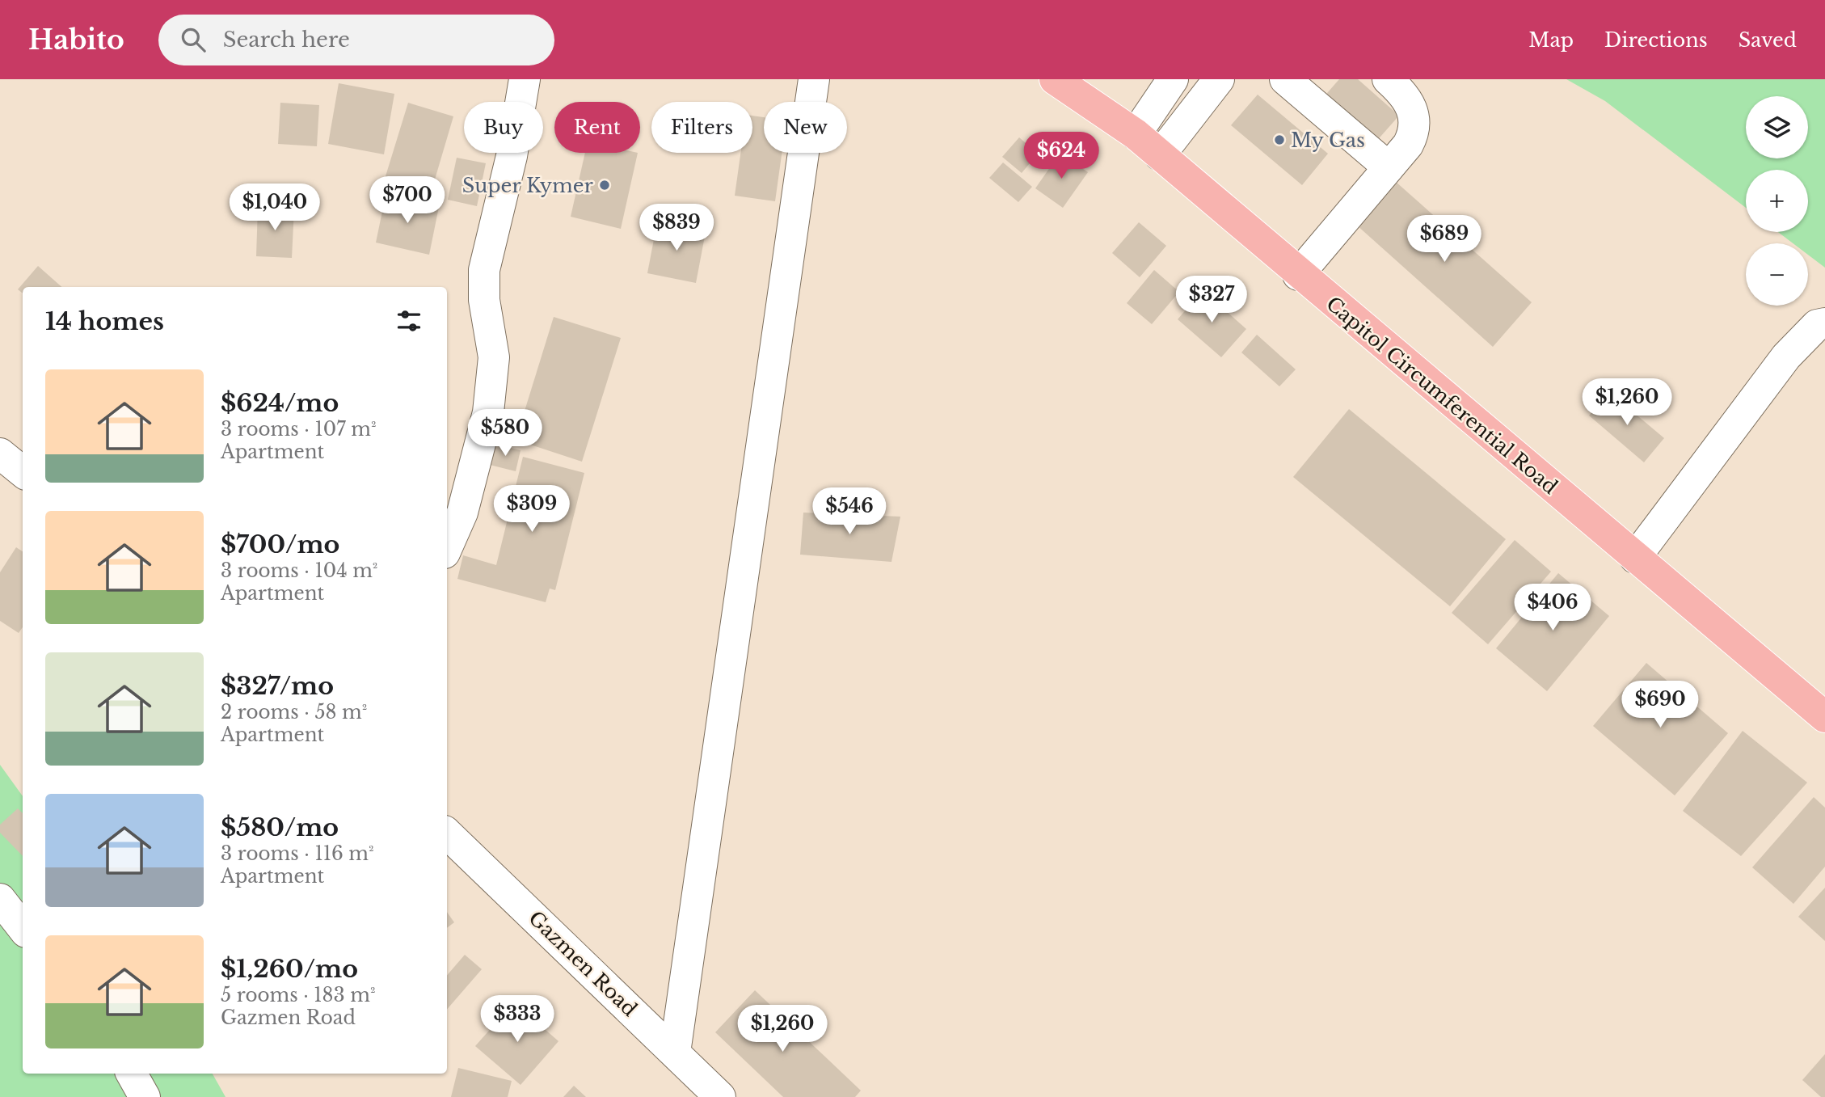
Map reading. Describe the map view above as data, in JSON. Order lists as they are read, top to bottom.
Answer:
{
  "streets": {
    "main road": ["Capitol Circumferential Road"],
    "street": ["Gazmen Road"]
  },
  "places": ["My Gas", "Super Kymer"],
  "page": {
    "header": "Habito",
    "search": "Search here",
    "nav": ["Map", "Directions", "Saved"],
    "map_buttons": ["+", "−"],
    "chip": [
      "Buy",
      "Rent",
      "Filters",
      "New"
    ],
    "price": [
      "$624",
      "$700",
      "$1,040",
      "$839",
      "$689",
      "$327",
      "$1,260",
      "$580",
      "$309",
      "$546",
      "$406",
      "$690",
      "$333",
      "$1,260"
    ],
    "heading": "14 homes",
    "list": [
      {
        "name": "$624/mo",
        "note": "3 rooms · 107 m² · Apartment"
      },
      {
        "name": "$700/mo",
        "note": "3 rooms · 104 m² · Apartment"
      },
      {
        "name": "$327/mo",
        "note": "2 rooms · 58 m² · Apartment"
      },
      {
        "name": "$580/mo",
        "note": "3 rooms · 116 m² · Apartment"
      },
      {
        "name": "$1,260/mo",
        "note": "5 rooms · 183 m² · Gazmen Road"
      }
    ]
  }
}
